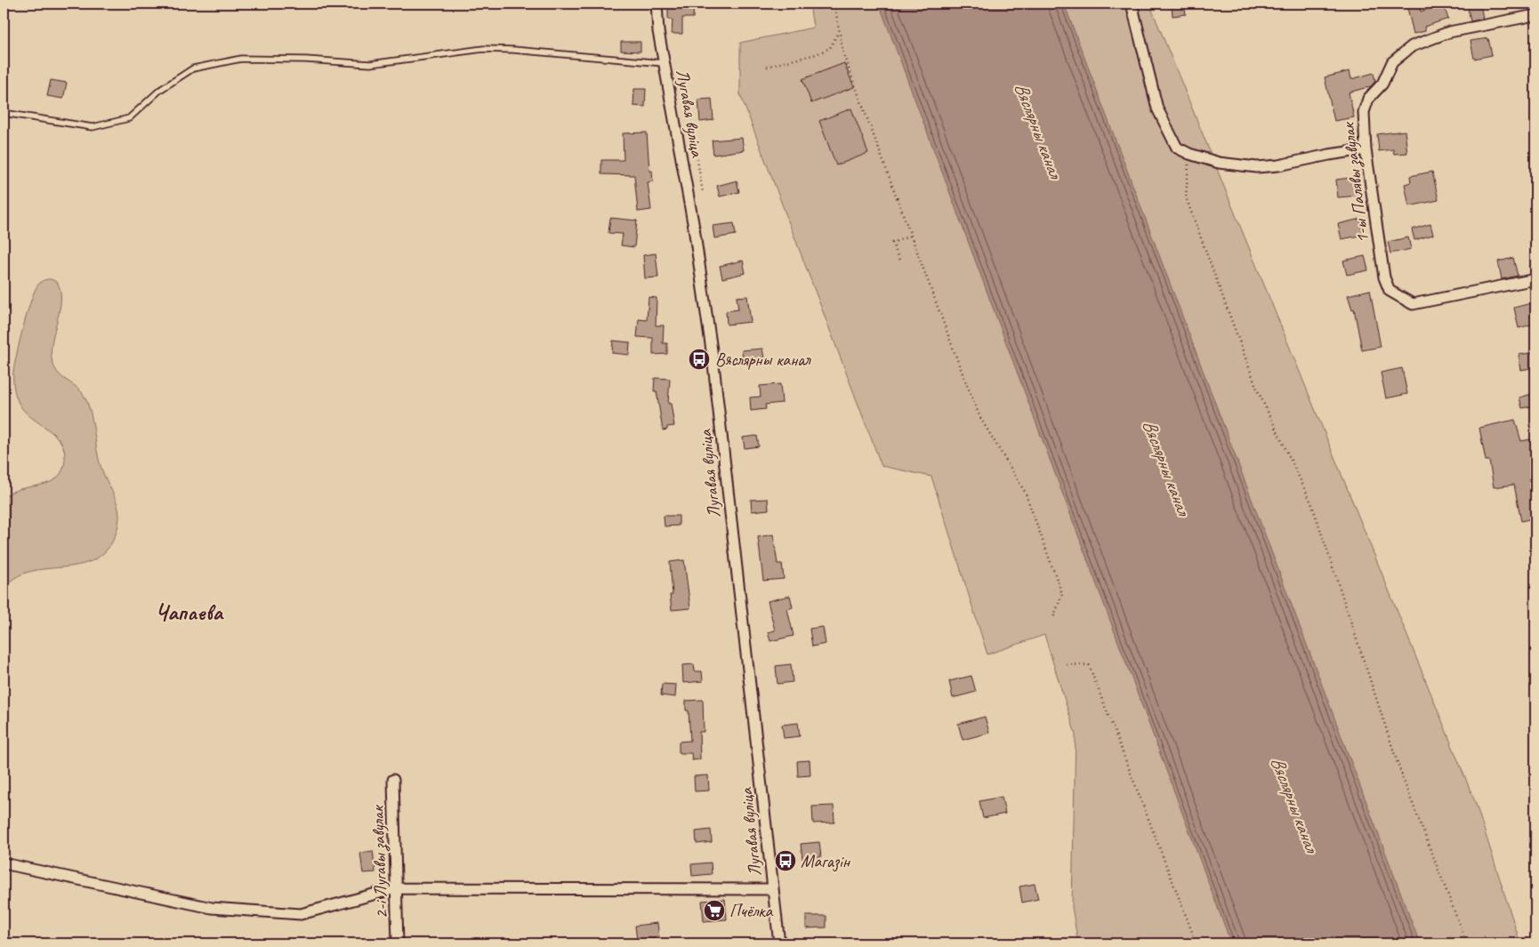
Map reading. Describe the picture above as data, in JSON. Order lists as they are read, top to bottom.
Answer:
{
  "streets": {
    "street": ["Лугавая вуліца", "1-ы Палявы завулак", "2-і Лугавы завулак"]
  },
  "districts": ["Чапаева"],
  "water": ["Вяслярны канал"],
  "places": {
    "bus stop": ["Вяслярны канал", "Магазін"],
    "supermarket": ["Пчёлка"]
  }
}
